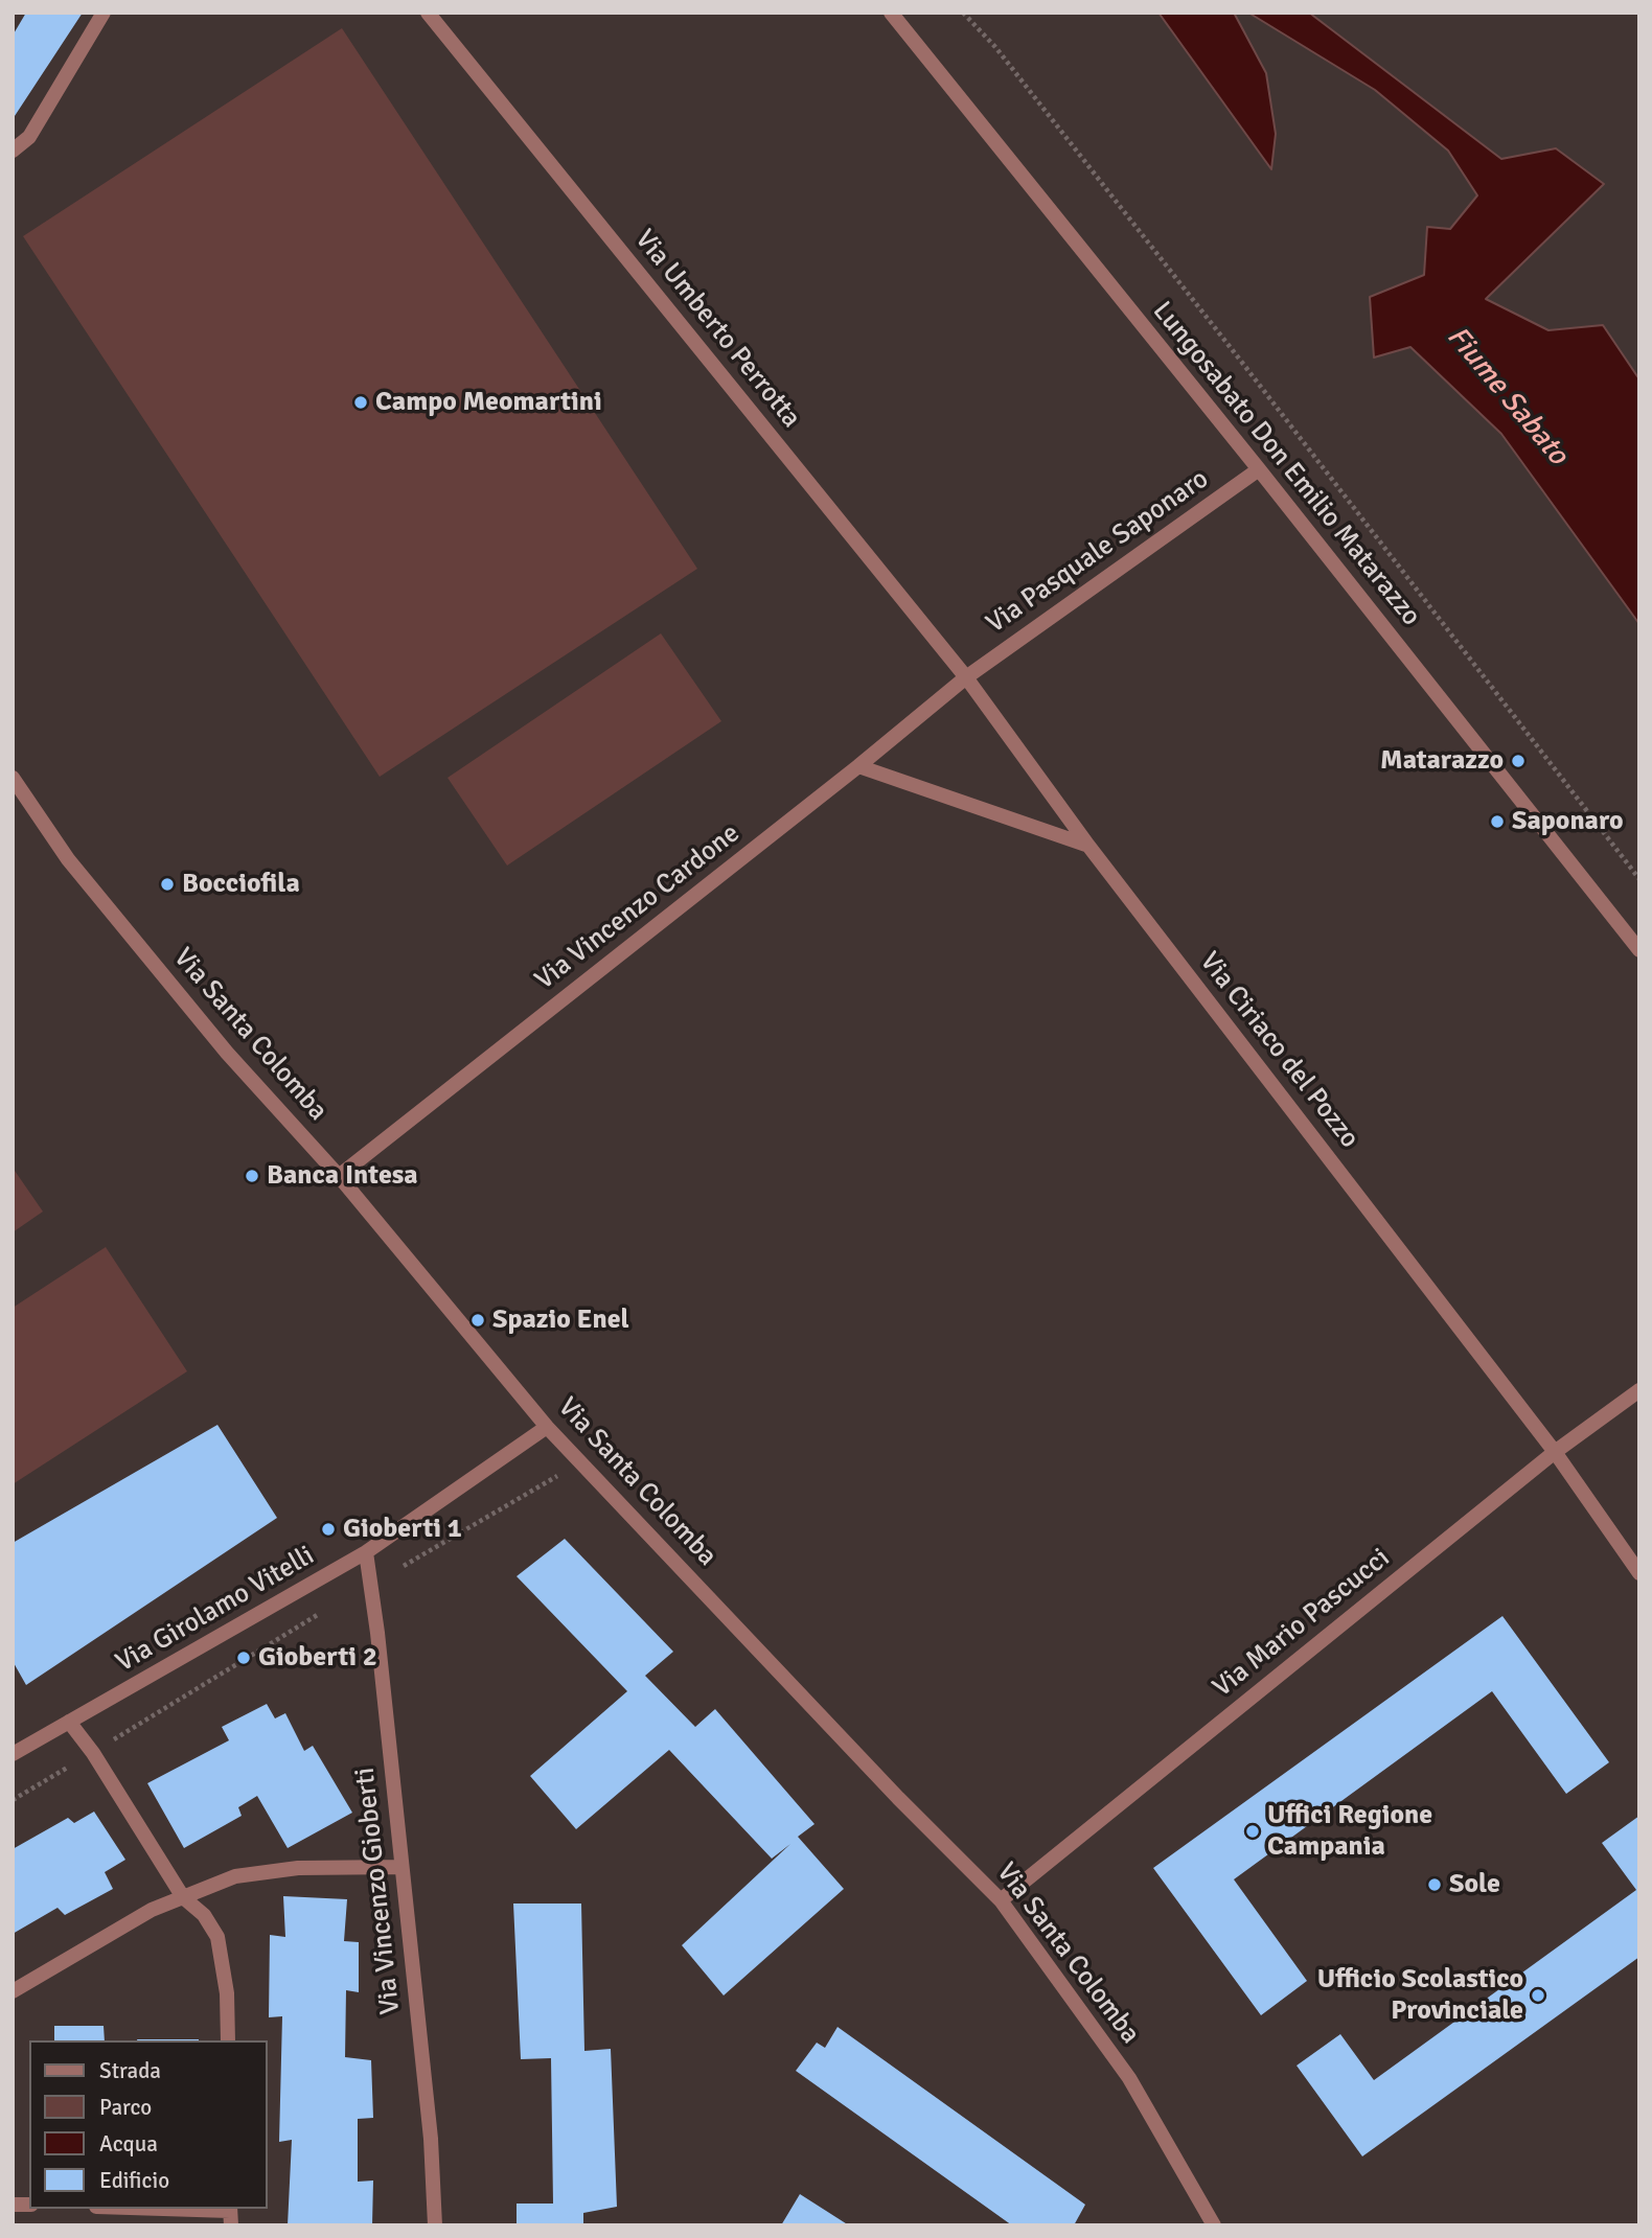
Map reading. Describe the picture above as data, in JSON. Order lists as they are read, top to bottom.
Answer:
{
  "streets": {
    "street": [
      "Via Umberto Perrotta",
      "Lungosabato Don Emilio Matarazzo",
      "Via Pasquale Saponaro",
      "Via Vincenzo Cardone",
      "Via Santa Colomba",
      "Via Ciriaco del Pozzo",
      "Via Girolamo Vitelli",
      "Via Mario Pascucci",
      "Via Vincenzo Gioberti"
    ]
  },
  "crossings": [
    ["Via Umberto Perrotta", "Via Pasquale Saponaro"],
    ["Via Umberto Perrotta", "Via Vincenzo Cardone"],
    ["Via Umberto Perrotta", "Via Ciriaco del Pozzo"],
    ["Lungosabato Don Emilio Matarazzo", "Via Pasquale Saponaro"],
    ["Via Pasquale Saponaro", "Via Vincenzo Cardone"],
    ["Via Pasquale Saponaro", "Via Ciriaco del Pozzo"],
    ["Via Vincenzo Cardone", "Via Santa Colomba"],
    ["Via Vincenzo Cardone", "Via Ciriaco del Pozzo"],
    ["Via Santa Colomba", "Via Girolamo Vitelli"],
    ["Via Santa Colomba", "Via Mario Pascucci"],
    ["Via Ciriaco del Pozzo", "Via Mario Pascucci"],
    ["Via Girolamo Vitelli", "Via Vincenzo Gioberti"]
  ],
  "water": ["Fiume Sabato"],
  "places": [
    "Campo Meomartini",
    "Matarazzo",
    "Saponaro",
    "Bocciofila",
    "Banca Intesa",
    "Spazio Enel",
    "Gioberti 1",
    "Gioberti 2",
    "Uffici Regione Campania",
    "Sole",
    "Ufficio Scolastico Provinciale"
  ],
  "legend": [
    "Strada",
    "Parco",
    "Acqua",
    "Edificio"
  ]
}
